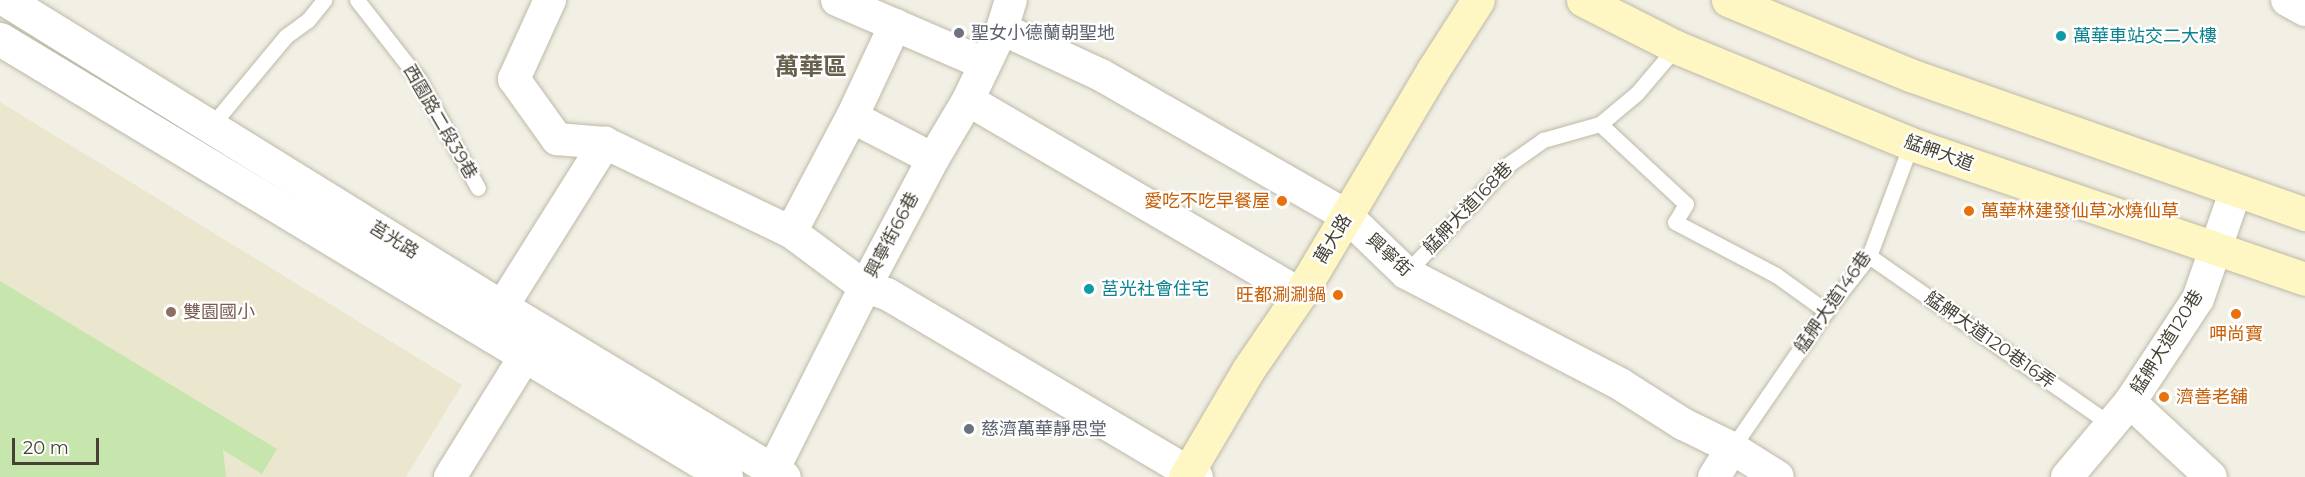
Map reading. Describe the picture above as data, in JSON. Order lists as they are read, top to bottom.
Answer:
{
  "streets": {
    "main road": ["艋舺大道", "萬大路"],
    "street": [
      "興寧街66巷",
      "莒光路",
      "興寧街",
      "艋舺大道120巷"
    ],
    "lane": [
      "西園路二段39巷",
      "艋舺大道168巷",
      "艋舺大道146巷",
      "艋舺大道120巷16弄"
    ]
  },
  "crossings": [
    ["艋舺大道", "艋舺大道168巷"],
    ["艋舺大道", "艋舺大道146巷"],
    ["艋舺大道", "艋舺大道120巷"],
    ["艋舺大道168巷", "興寧街"],
    ["興寧街66巷", "莒光路"],
    ["興寧街66巷", "興寧街"],
    ["萬大路", "興寧街"],
    ["興寧街", "艋舺大道146巷"],
    ["艋舺大道146巷", "艋舺大道120巷16弄"],
    ["艋舺大道120巷16弄", "艋舺大道120巷"]
  ],
  "districts": ["萬華區"],
  "places": [
    "聖女小德蘭朝聖地",
    "萬華車站交二大樓",
    "愛吃不吃早餐屋",
    "萬華林建發仙草冰燒仙草",
    "莒光社會住宅",
    "旺都涮涮鍋",
    "雙園國小",
    "呷尚寶",
    "濟善老舖",
    "慈濟萬華靜思堂"
  ],
  "scale_bar": "20 m"
}
